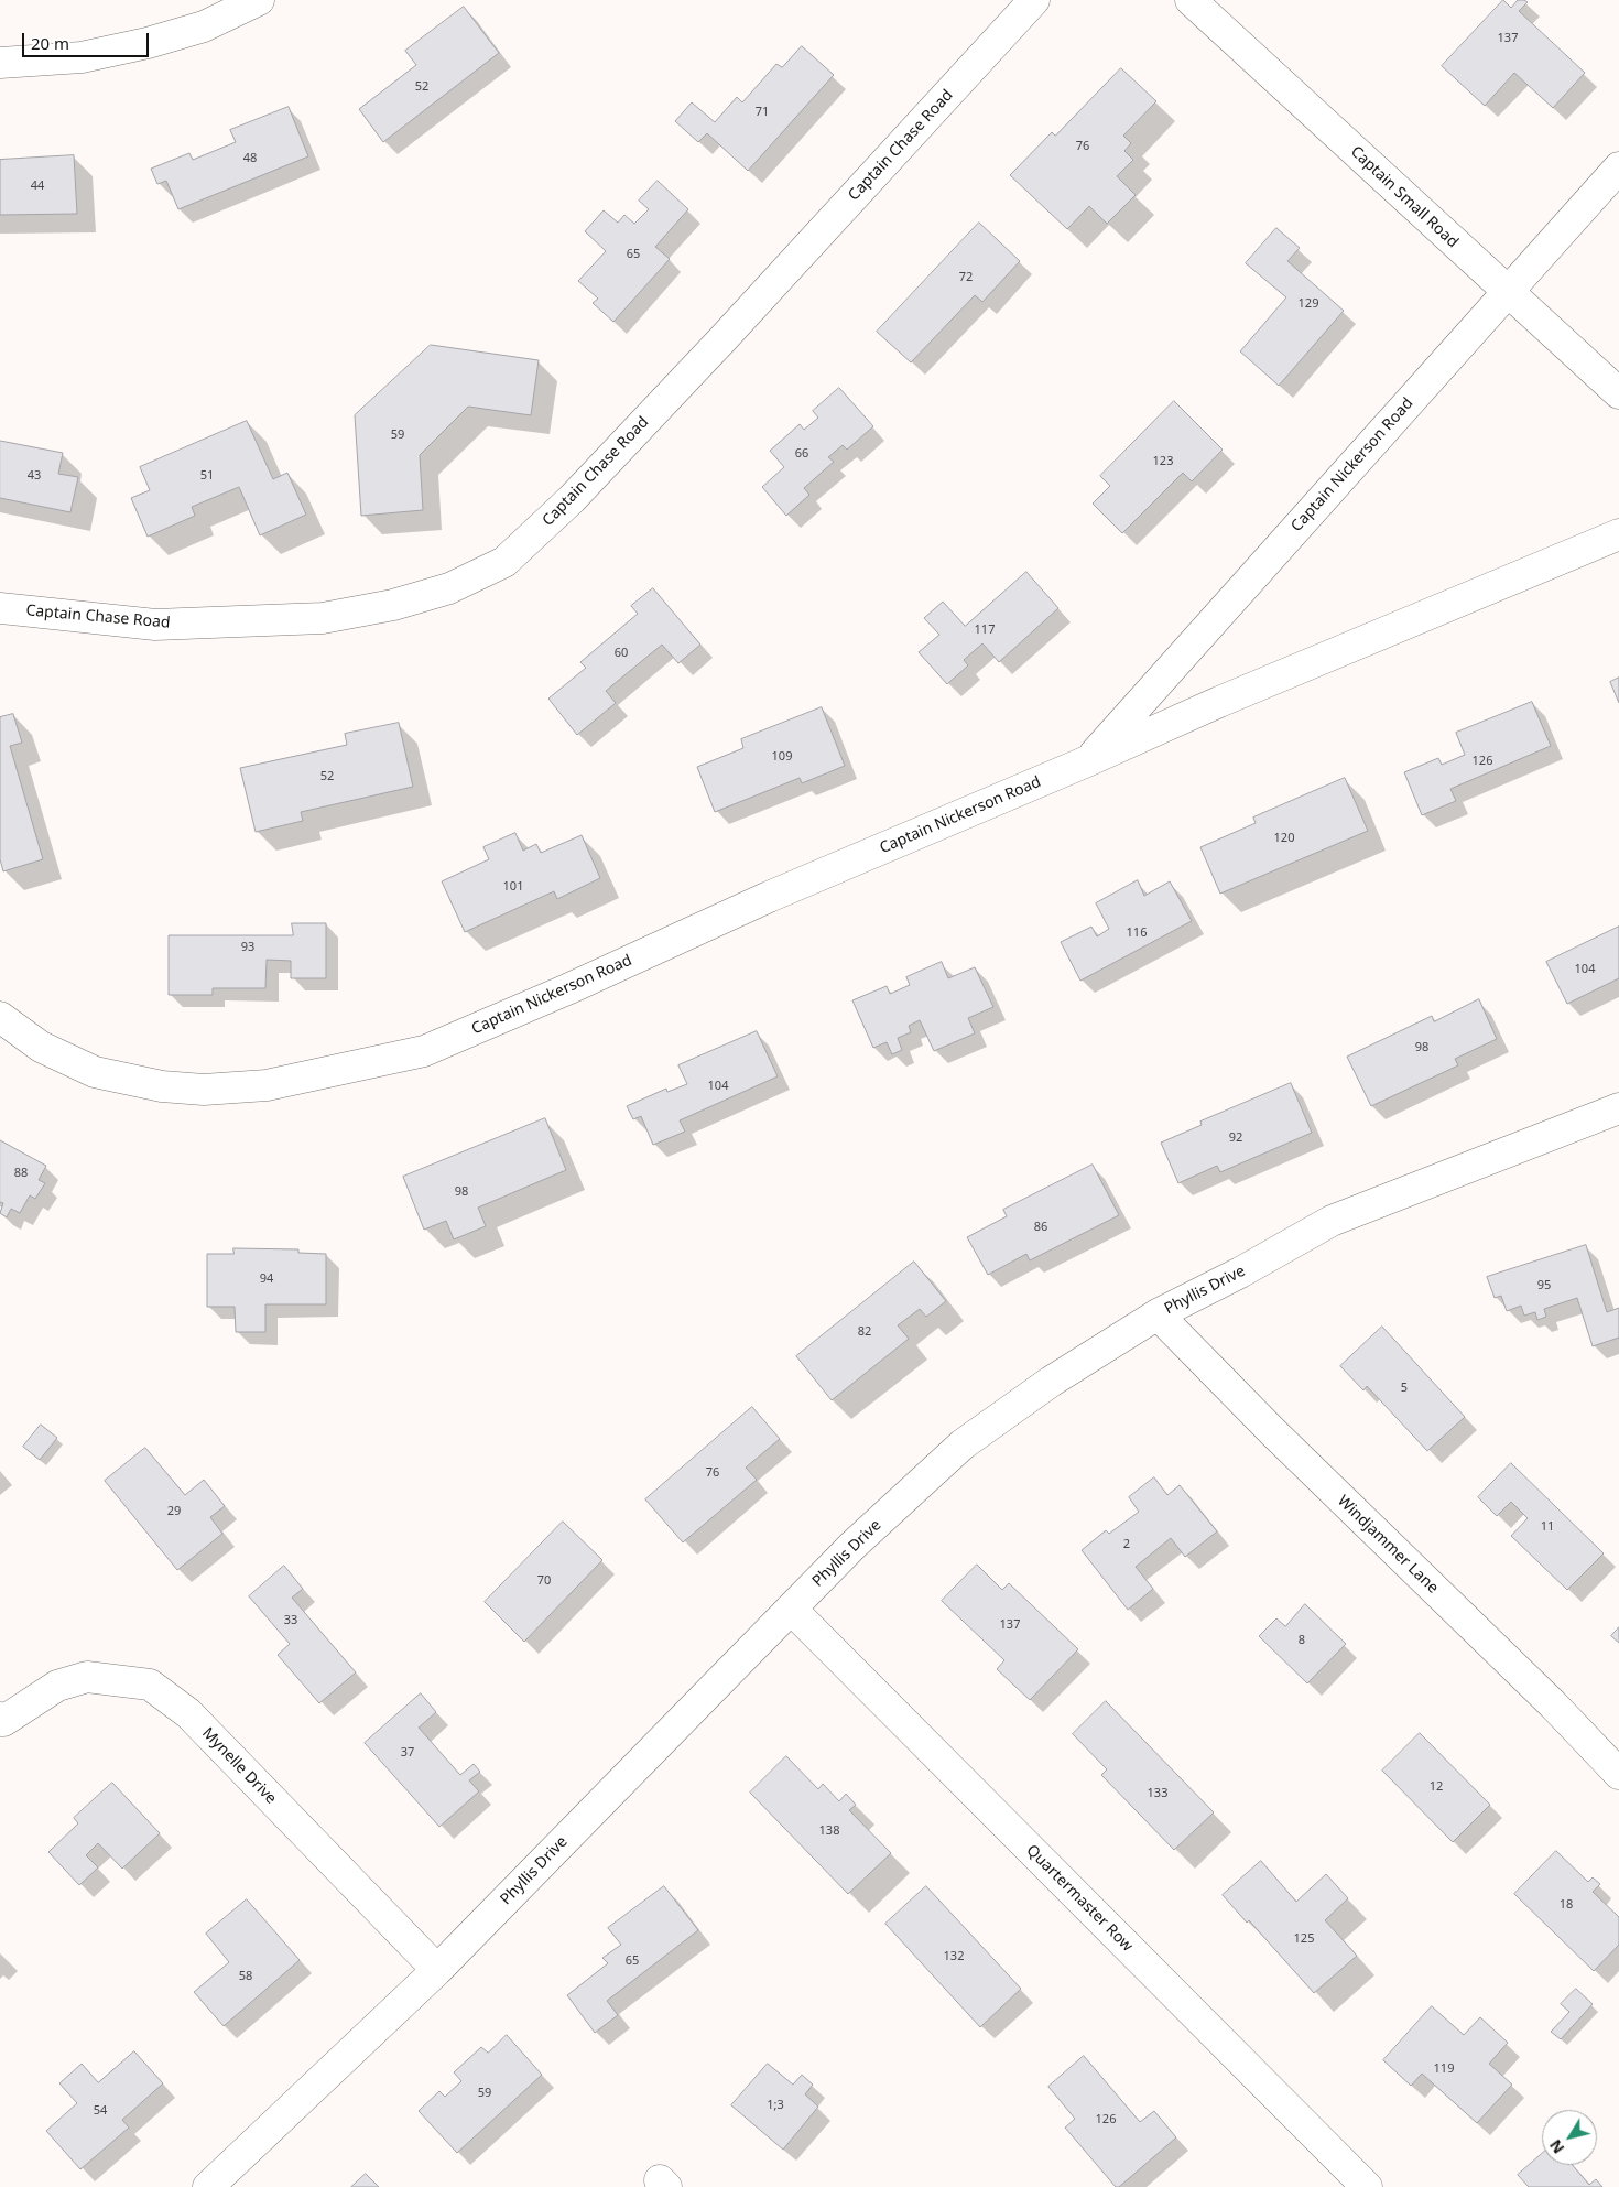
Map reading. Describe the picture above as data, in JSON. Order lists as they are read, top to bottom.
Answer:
{
  "streets": {
    "street": [
      "Captain Chase Road",
      "Captain Small Road",
      "Captain Nickerson Road",
      "Phyllis Drive",
      "Windjammer Lane",
      "Mynelle Drive",
      "Quartermaster Row"
    ]
  },
  "crossings": [
    ["Captain Small Road", "Captain Nickerson Road"],
    ["Phyllis Drive", "Windjammer Lane"],
    ["Phyllis Drive", "Mynelle Drive"],
    ["Phyllis Drive", "Quartermaster Row"]
  ],
  "house_numbers": [
    "137",
    "52",
    "71",
    "76",
    "48",
    "44",
    "65",
    "72",
    "129",
    "59",
    "66",
    "123",
    "43",
    "51",
    "117",
    "60",
    "109",
    "126",
    "52",
    "120",
    "101",
    "116",
    "93",
    "104",
    "98",
    "104",
    "92",
    "88",
    "98",
    "86",
    "94",
    "95",
    "82",
    "5",
    "76",
    "29",
    "11",
    "2",
    "70",
    "33",
    "137",
    "8",
    "37",
    "12",
    "133",
    "138",
    "18",
    "125",
    "132",
    "65",
    "58",
    "119",
    "59",
    "1;3",
    "54",
    "126"
  ],
  "scale_bar": "20 m",
  "north": "bottom left"
}
